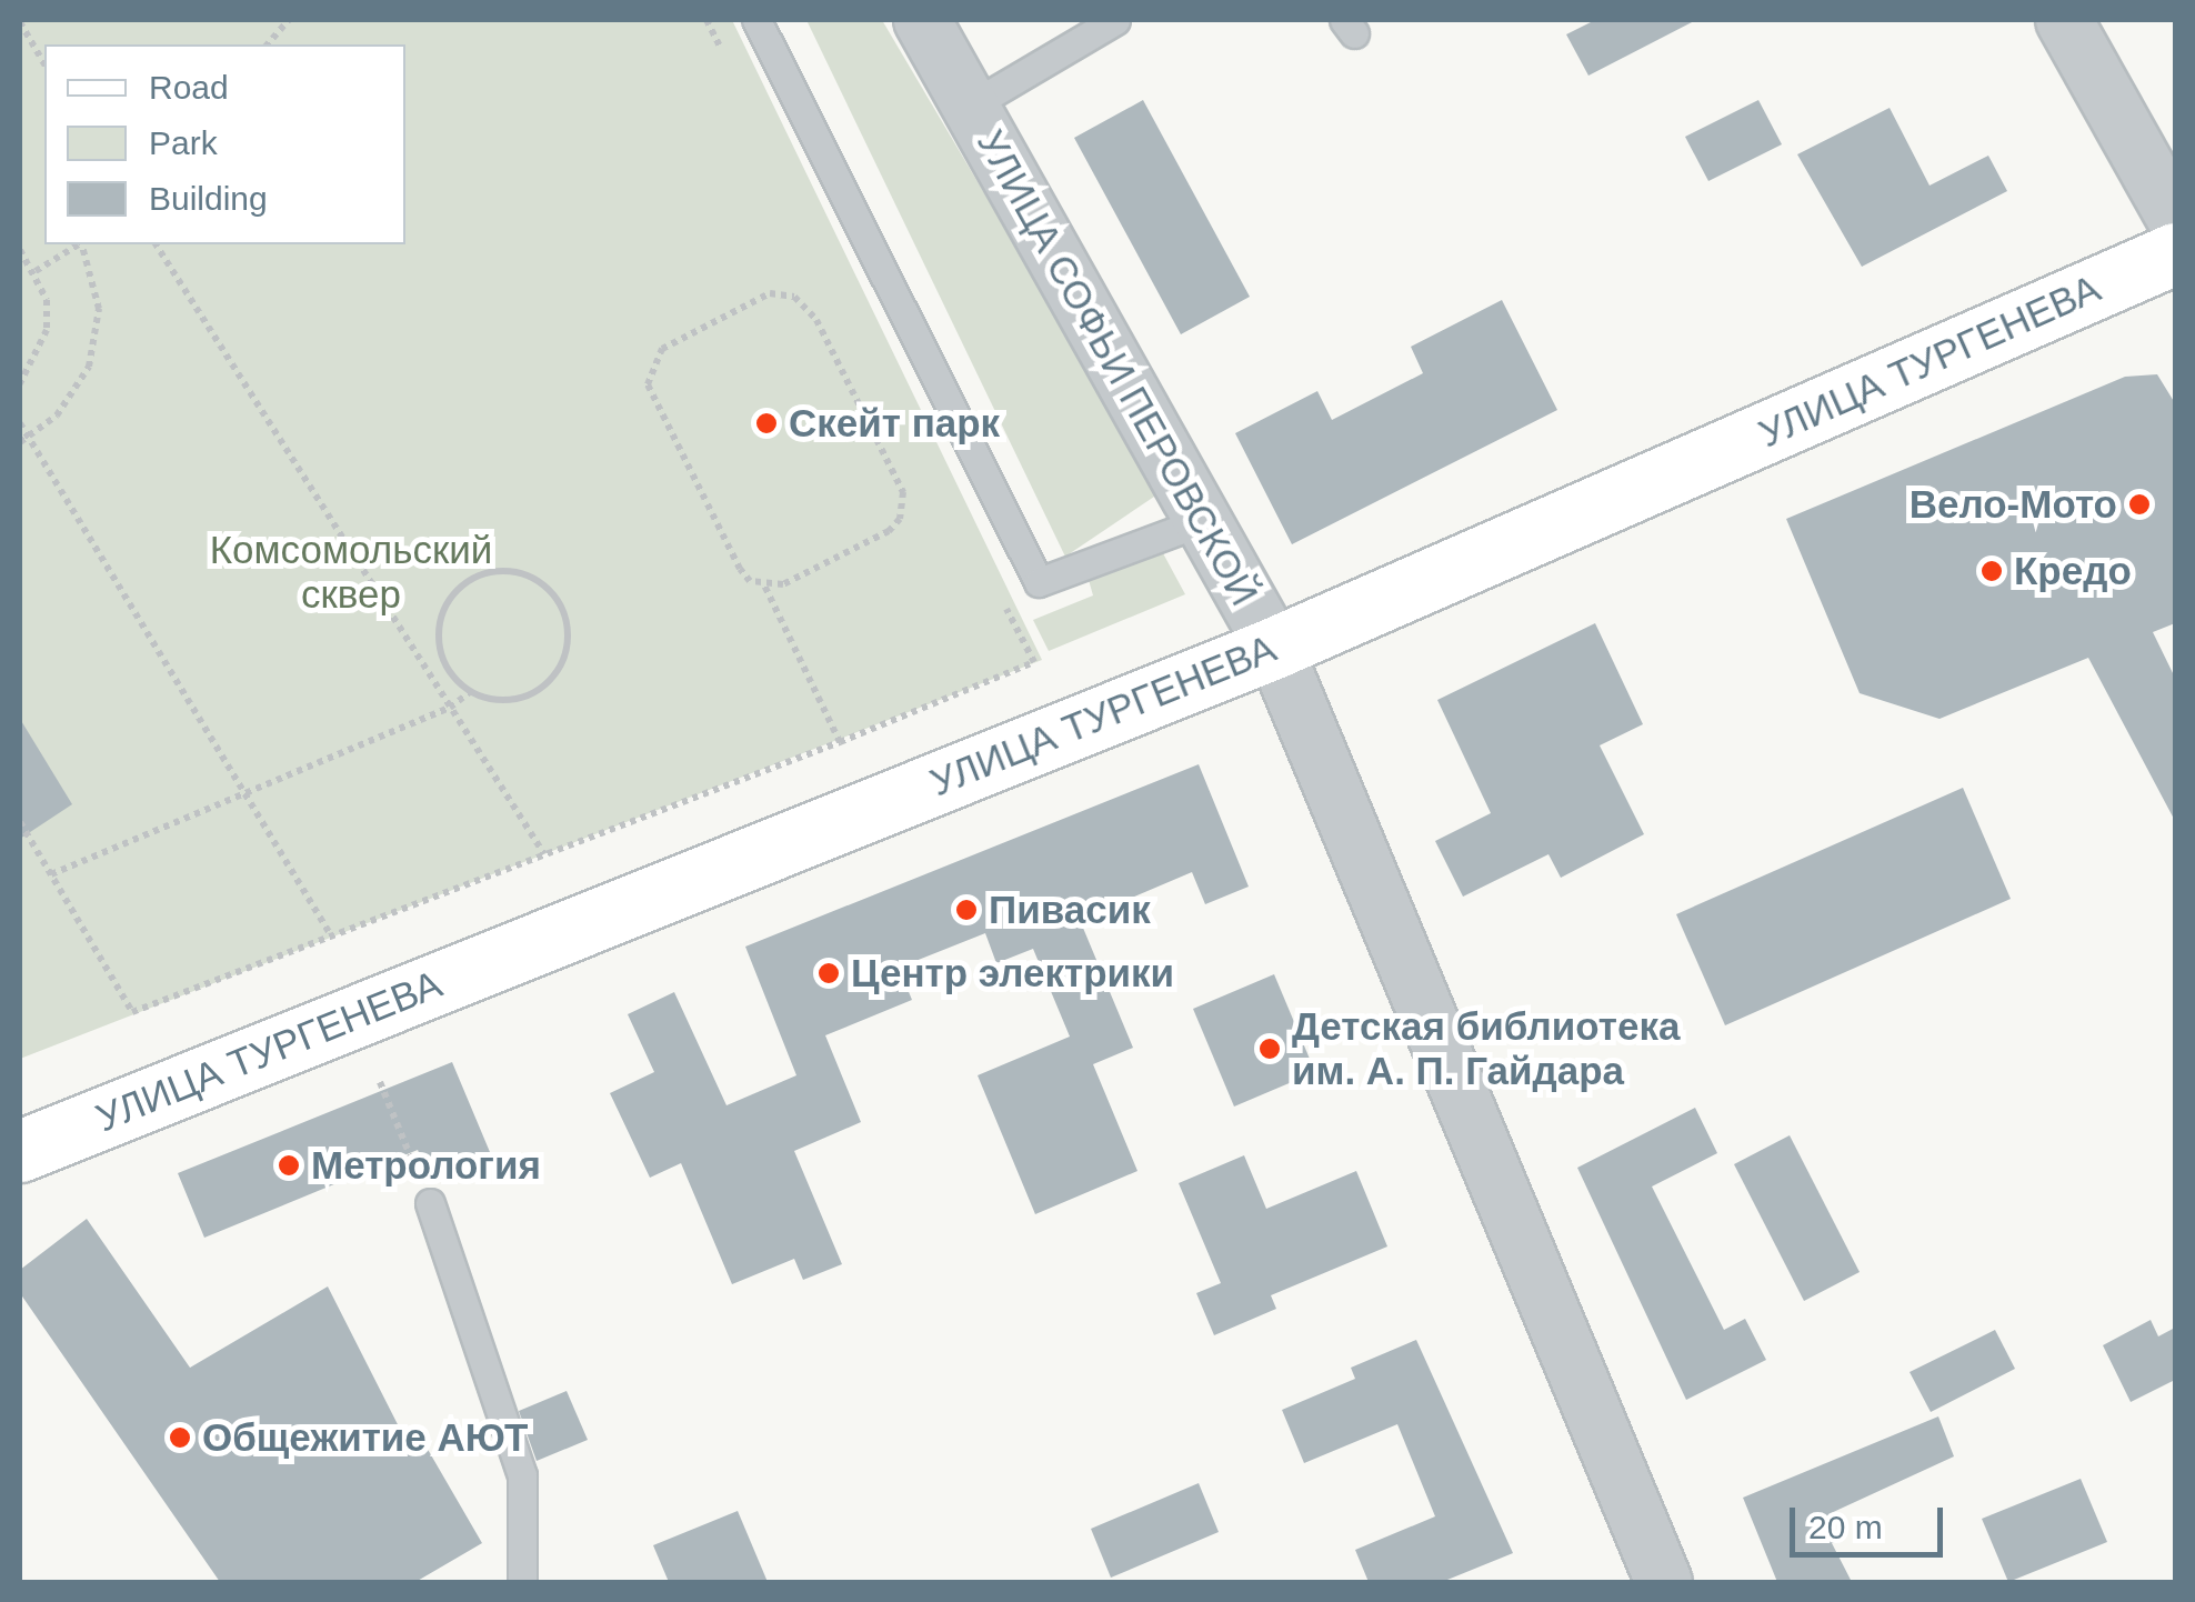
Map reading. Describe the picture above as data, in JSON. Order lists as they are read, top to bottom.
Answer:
{
  "streets": {
    "main road": ["УЛИЦА ТУРГЕНЕВА"],
    "street": ["УЛИЦА СОФЬИ ПЕРОВСКОЙ"]
  },
  "crossings": [
    ["УЛИЦА ТУРГЕНЕВА", "УЛИЦА СОФЬИ ПЕРОВСКОЙ"]
  ],
  "parks": ["Комсомольский сквер"],
  "places": [
    "Скейт парк",
    "Вело-Мото",
    "Кредо",
    "Пивасик",
    "Центр электрики",
    "Детская библиотека им. А. П. Гайдара",
    "Метрология",
    "Общежитие АЮТ"
  ],
  "legend": ["Road", "Park", "Building"],
  "scale_bar": "20 m"
}
